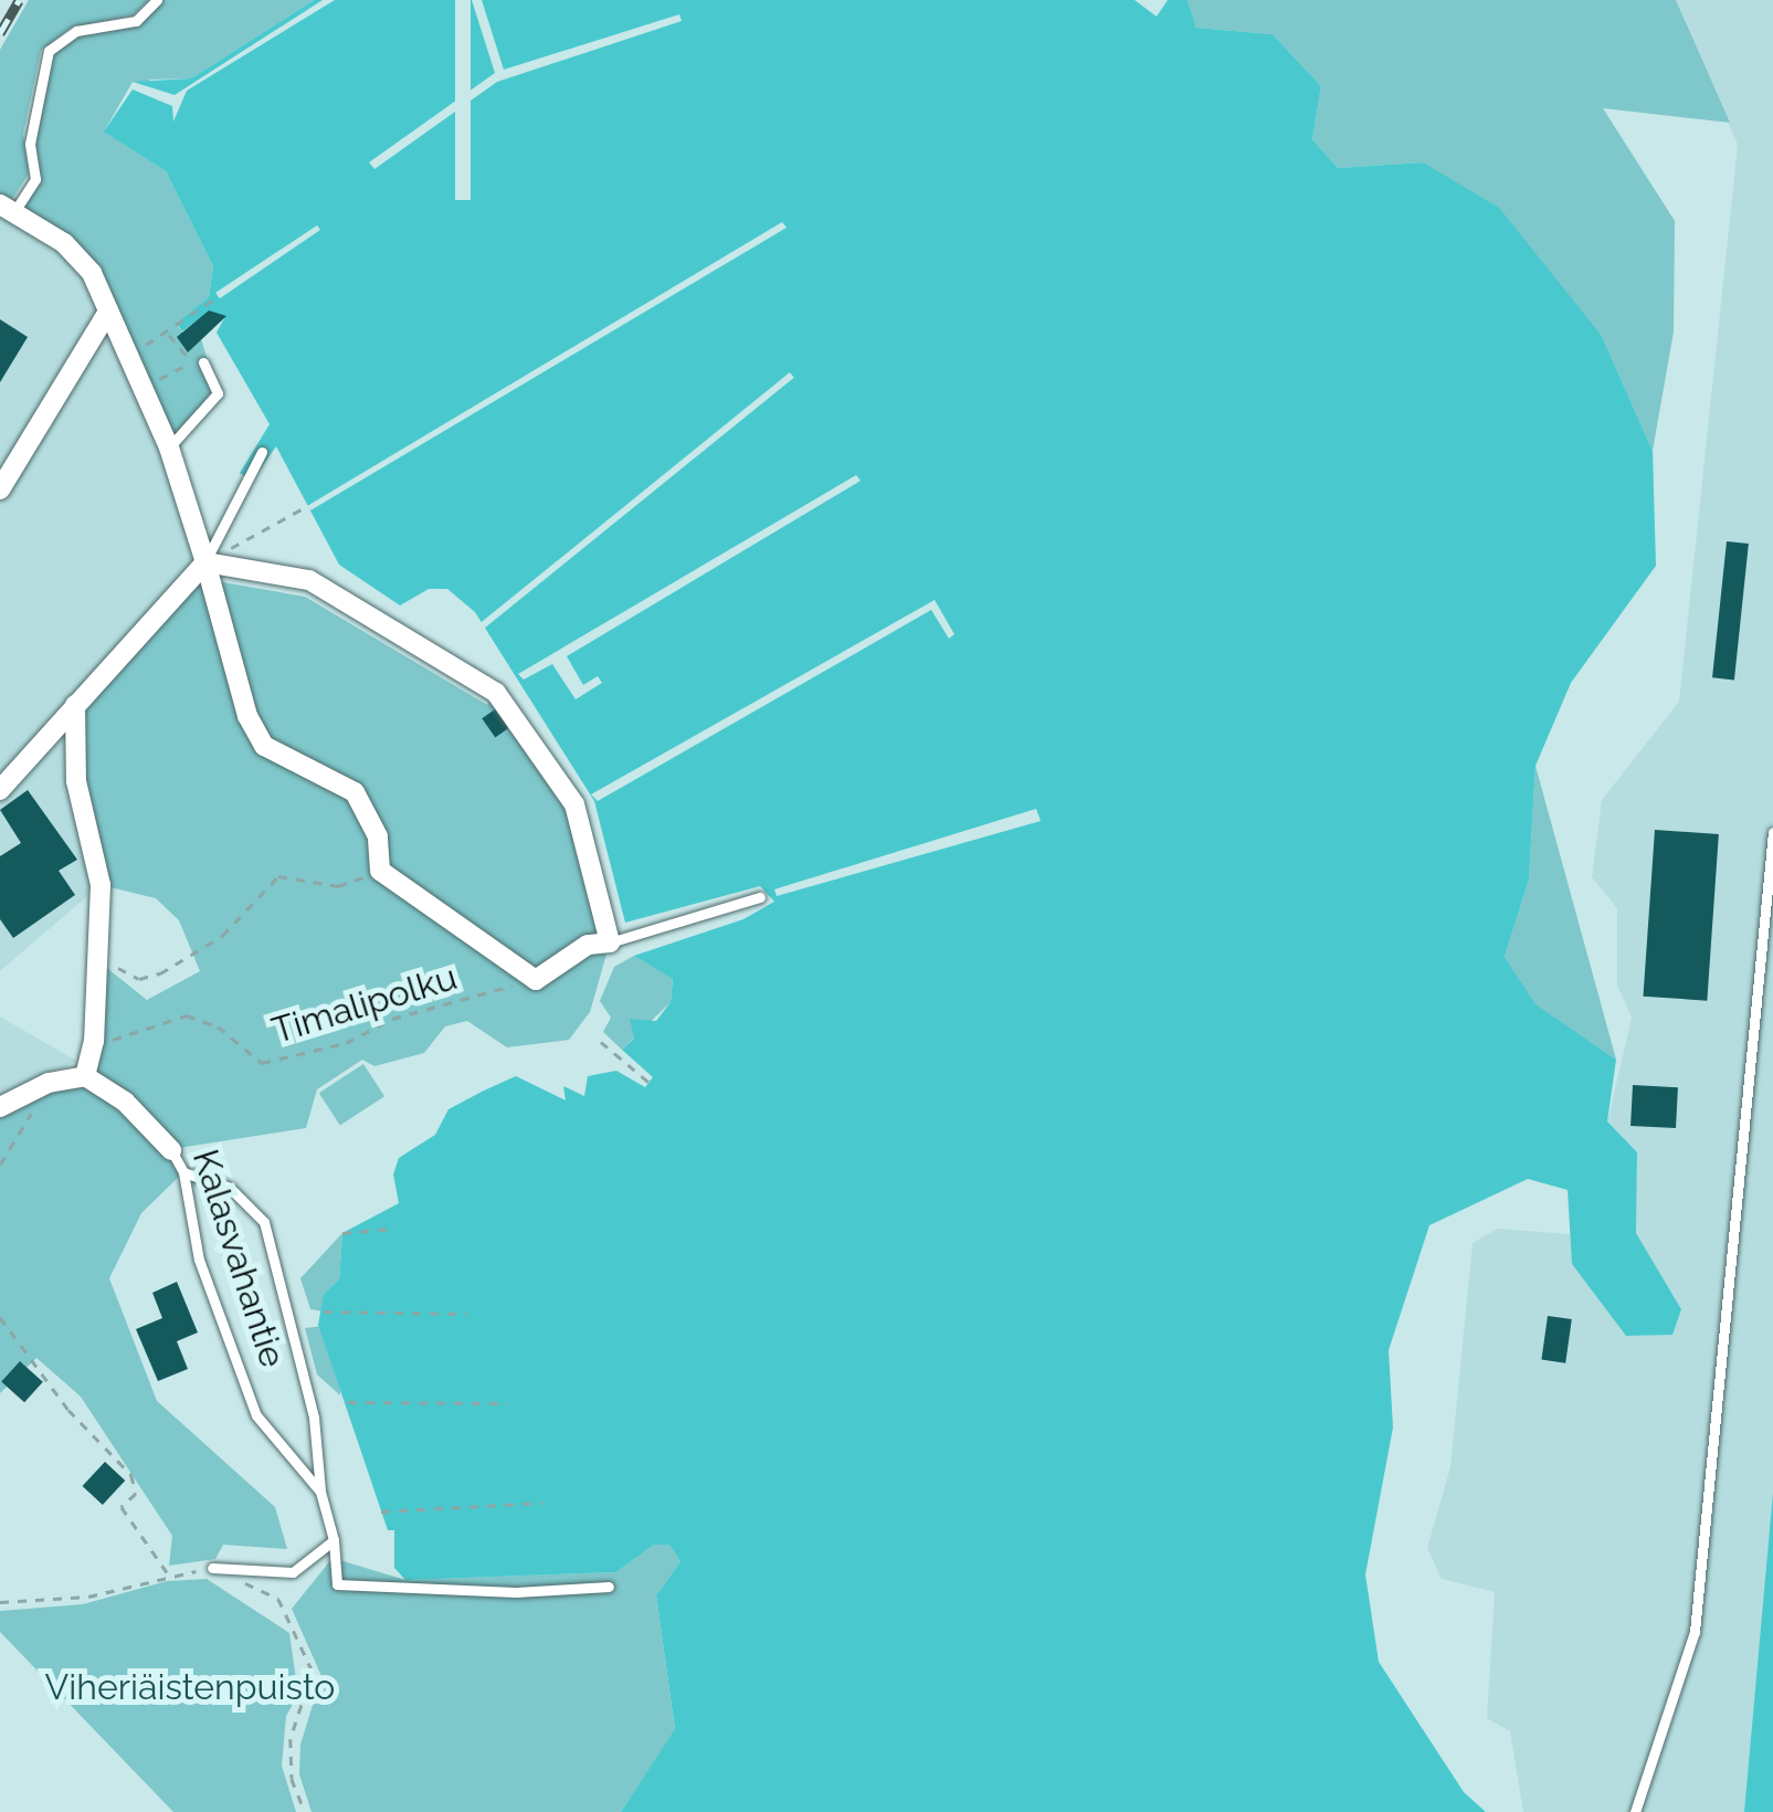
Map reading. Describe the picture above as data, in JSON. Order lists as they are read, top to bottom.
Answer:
{
  "streets": {
    "street": ["Kalasvahantie"],
    "path": ["Timalipolku"]
  },
  "parks": ["Viheriäistenpuisto"]
}
